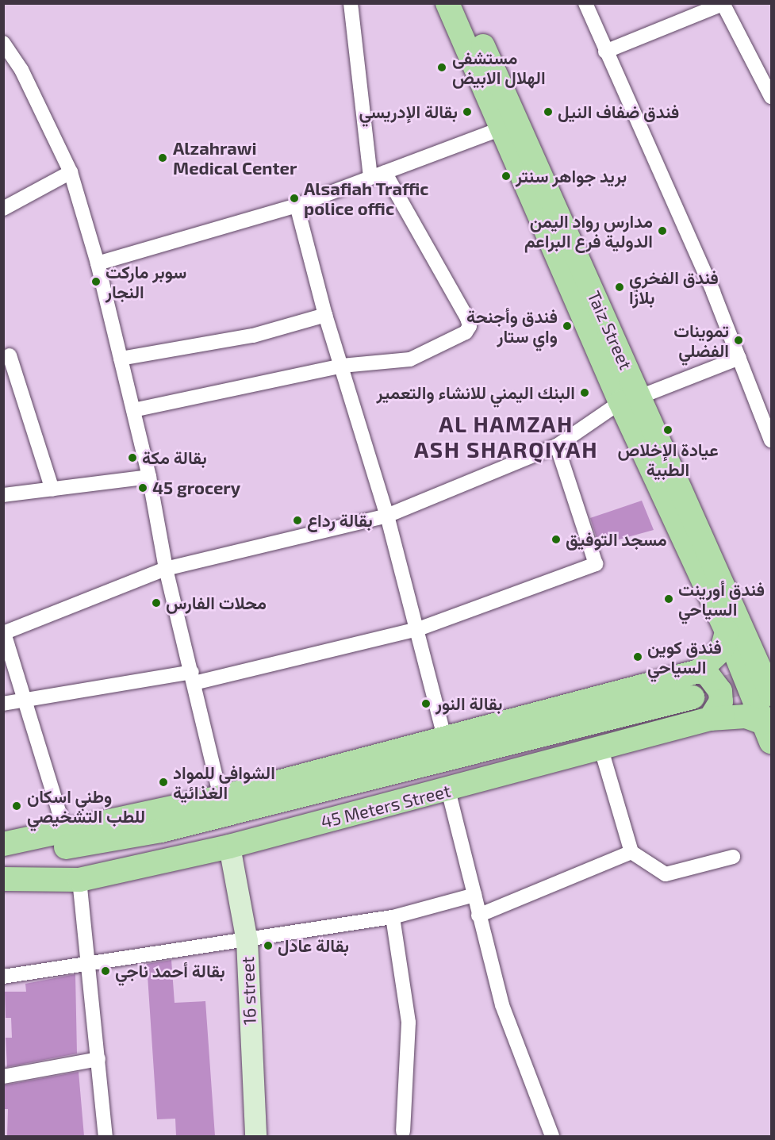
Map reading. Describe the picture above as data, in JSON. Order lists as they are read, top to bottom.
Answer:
{
  "streets": {
    "main road": ["Taiz Street", "45 Meters Street"],
    "street": ["16 street"]
  },
  "crossings": [
    ["Taiz Street", "45 Meters Street"],
    ["45 Meters Street", "16 street"]
  ],
  "districts": ["AL HAMZAH ASH SHARQIYAH"],
  "places": [
    "مستشفى الهلال الابيض",
    "بقالة الإدريسي",
    "فندق ضفاف النيل",
    "Alzahrawi Medical Center",
    "بريد جواهر سنتر",
    "Alsafiah Traffic police offic",
    "مدارس رواد اليمن الدولية فرع البراعم",
    "سوبر ماركت النجار",
    "فندق الفخري بلازا",
    "فندق وأجنحة واي ستار",
    "تموينات الفضلي",
    "البنك اليمني للانشاء والتعمير",
    "عيادة الإخلاص الطبية",
    "بقالة مكة",
    "45 grocery",
    "بقالة رداع",
    "مسجد التوفيق",
    "فندق أورينت السياحي",
    "محلات الفارس",
    "فندق كوين السياحي",
    "بقالة النور",
    "الشوافي للمواد الغذائية",
    "وطني اسكان للطب التشخيصي",
    "بقالة عادل",
    "بقالة أحمد ناجي"
  ]
}
